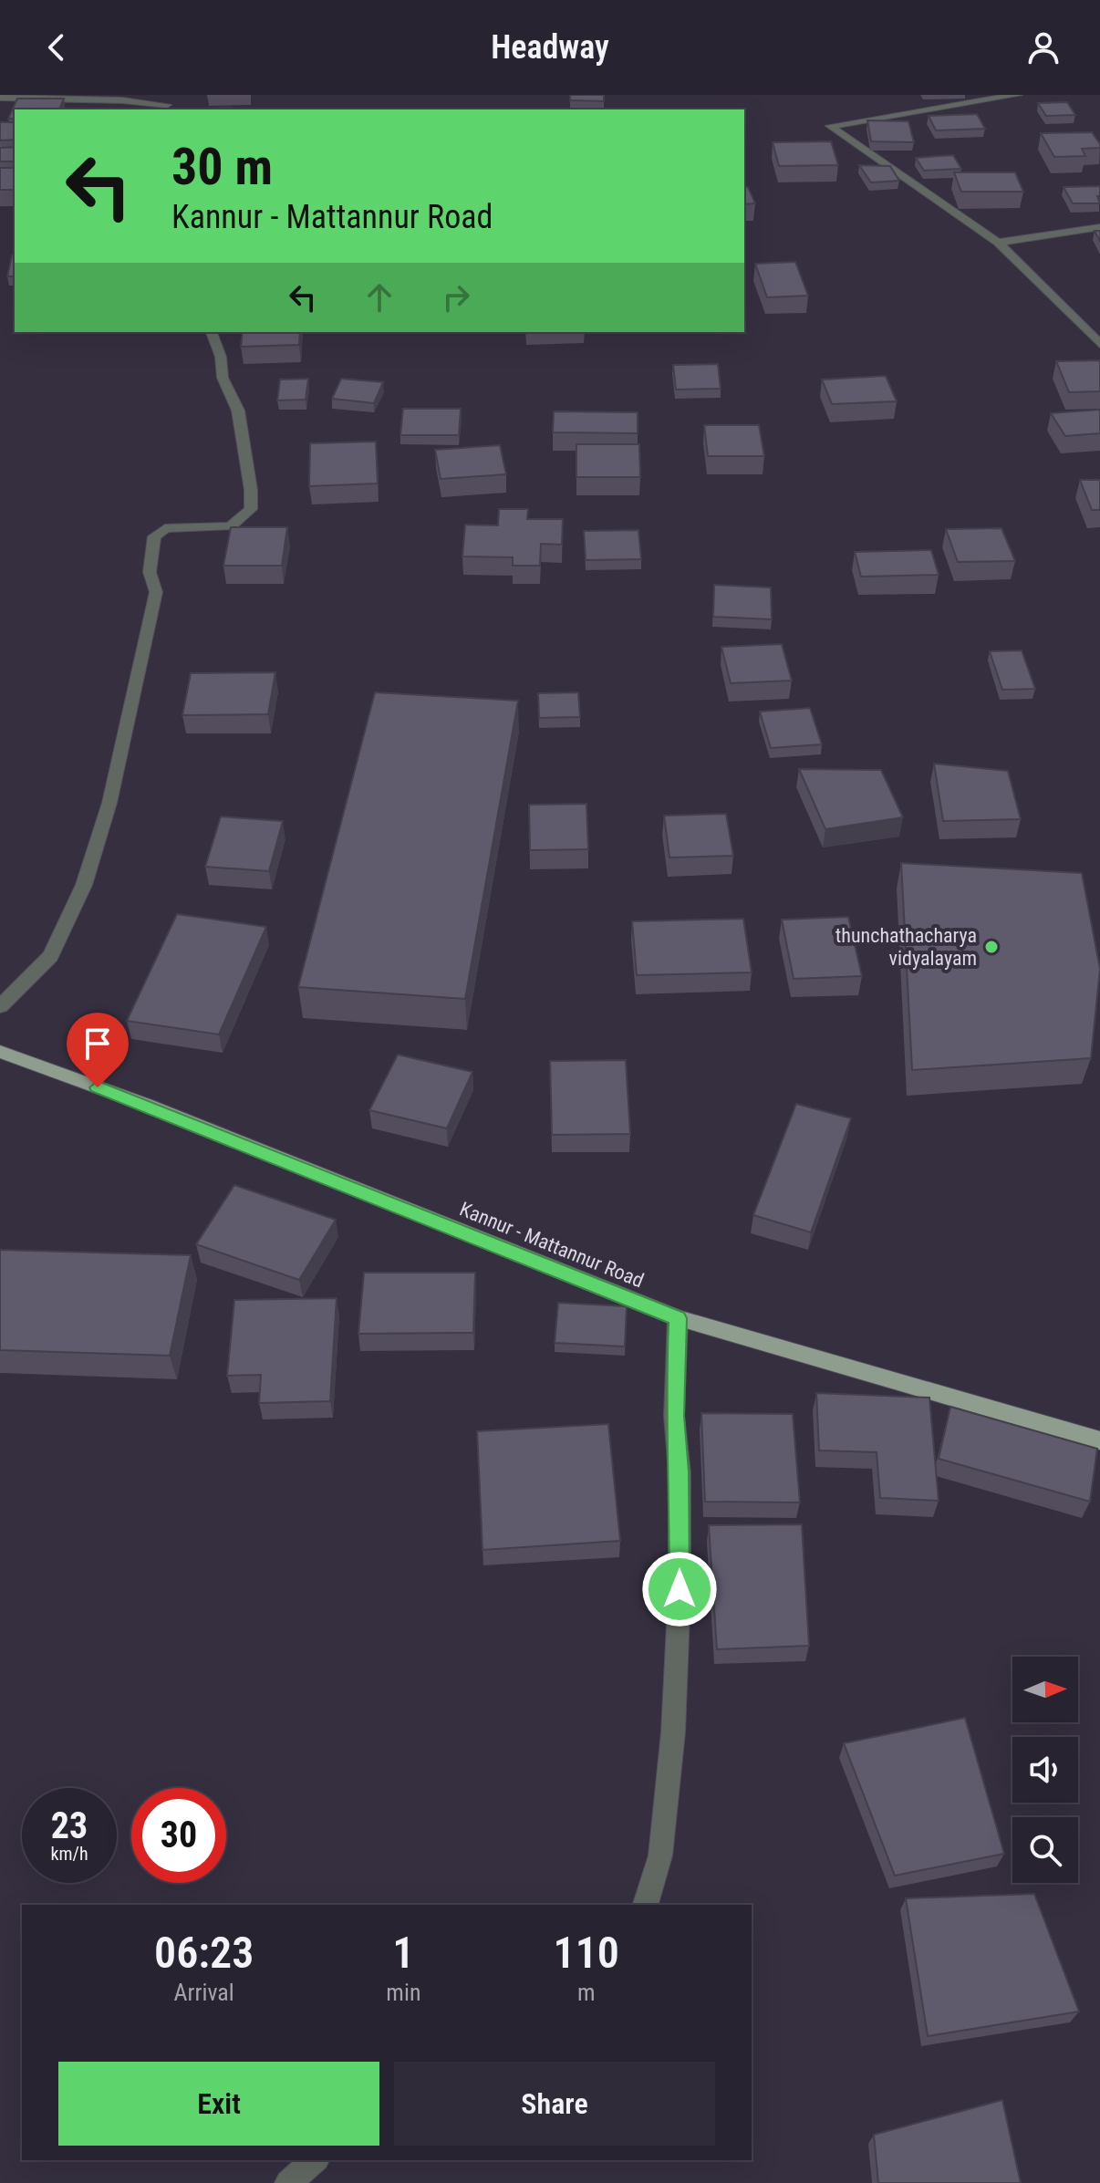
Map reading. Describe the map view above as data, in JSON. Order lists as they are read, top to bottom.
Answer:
{
  "streets": {
    "main road": ["Kannur - Mattannur Road"]
  },
  "places": ["thunchathacharya vidyalayam"],
  "north": "right",
  "page": {
    "header": "Headway",
    "turn": ["30 m", "Kannur - Mattannur Road"],
    "speed": "23 km/h",
    "limit": "30",
    "eta": [
      "06:23",
      "Arrival",
      "1",
      "min",
      "110",
      "m"
    ],
    "buttons": ["Exit", "Share"]
  }
}
